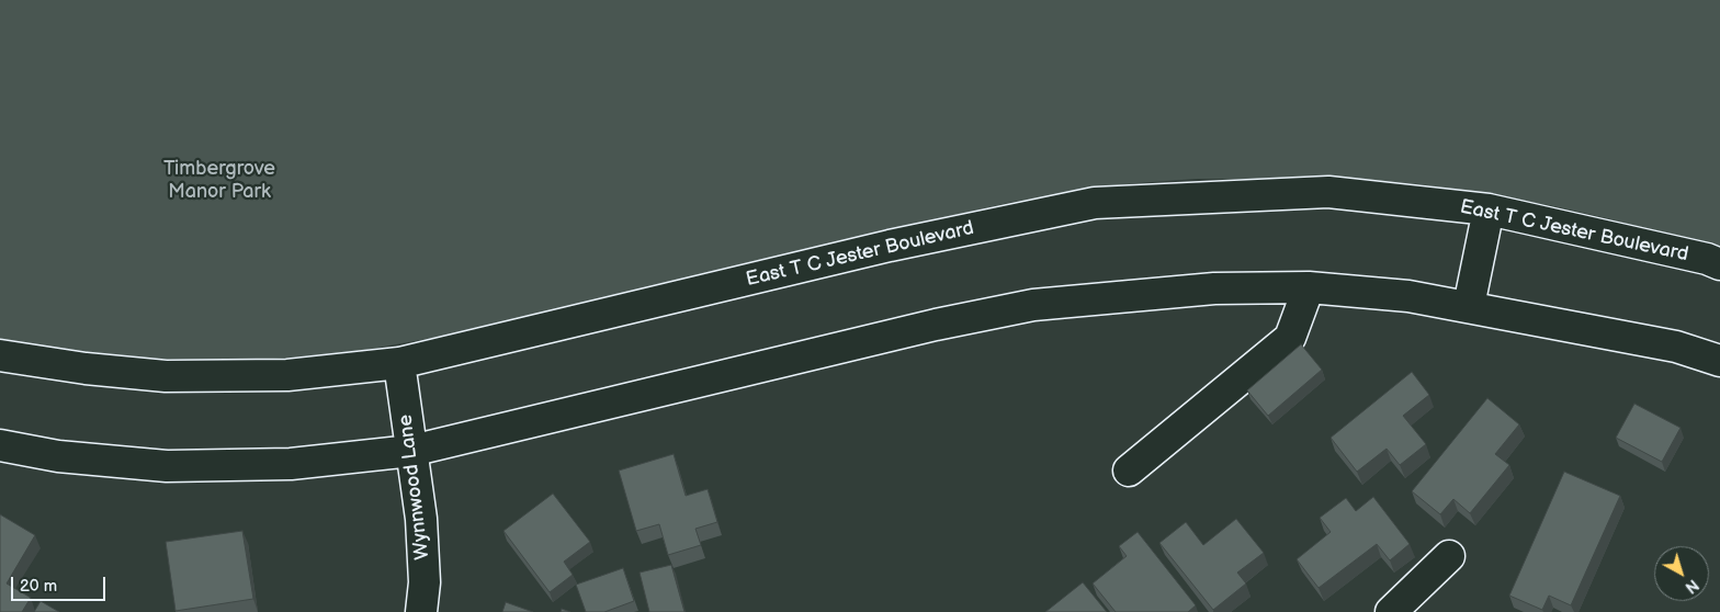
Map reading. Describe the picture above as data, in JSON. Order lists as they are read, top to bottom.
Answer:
{
  "streets": {
    "street": ["East T C Jester Boulevard", "Wynnwood Lane"]
  },
  "crossings": [
    ["East T C Jester Boulevard", "Wynnwood Lane"]
  ],
  "parks": ["Timbergrove Manor Park"],
  "scale_bar": "20 m",
  "north": "bottom right"
}
